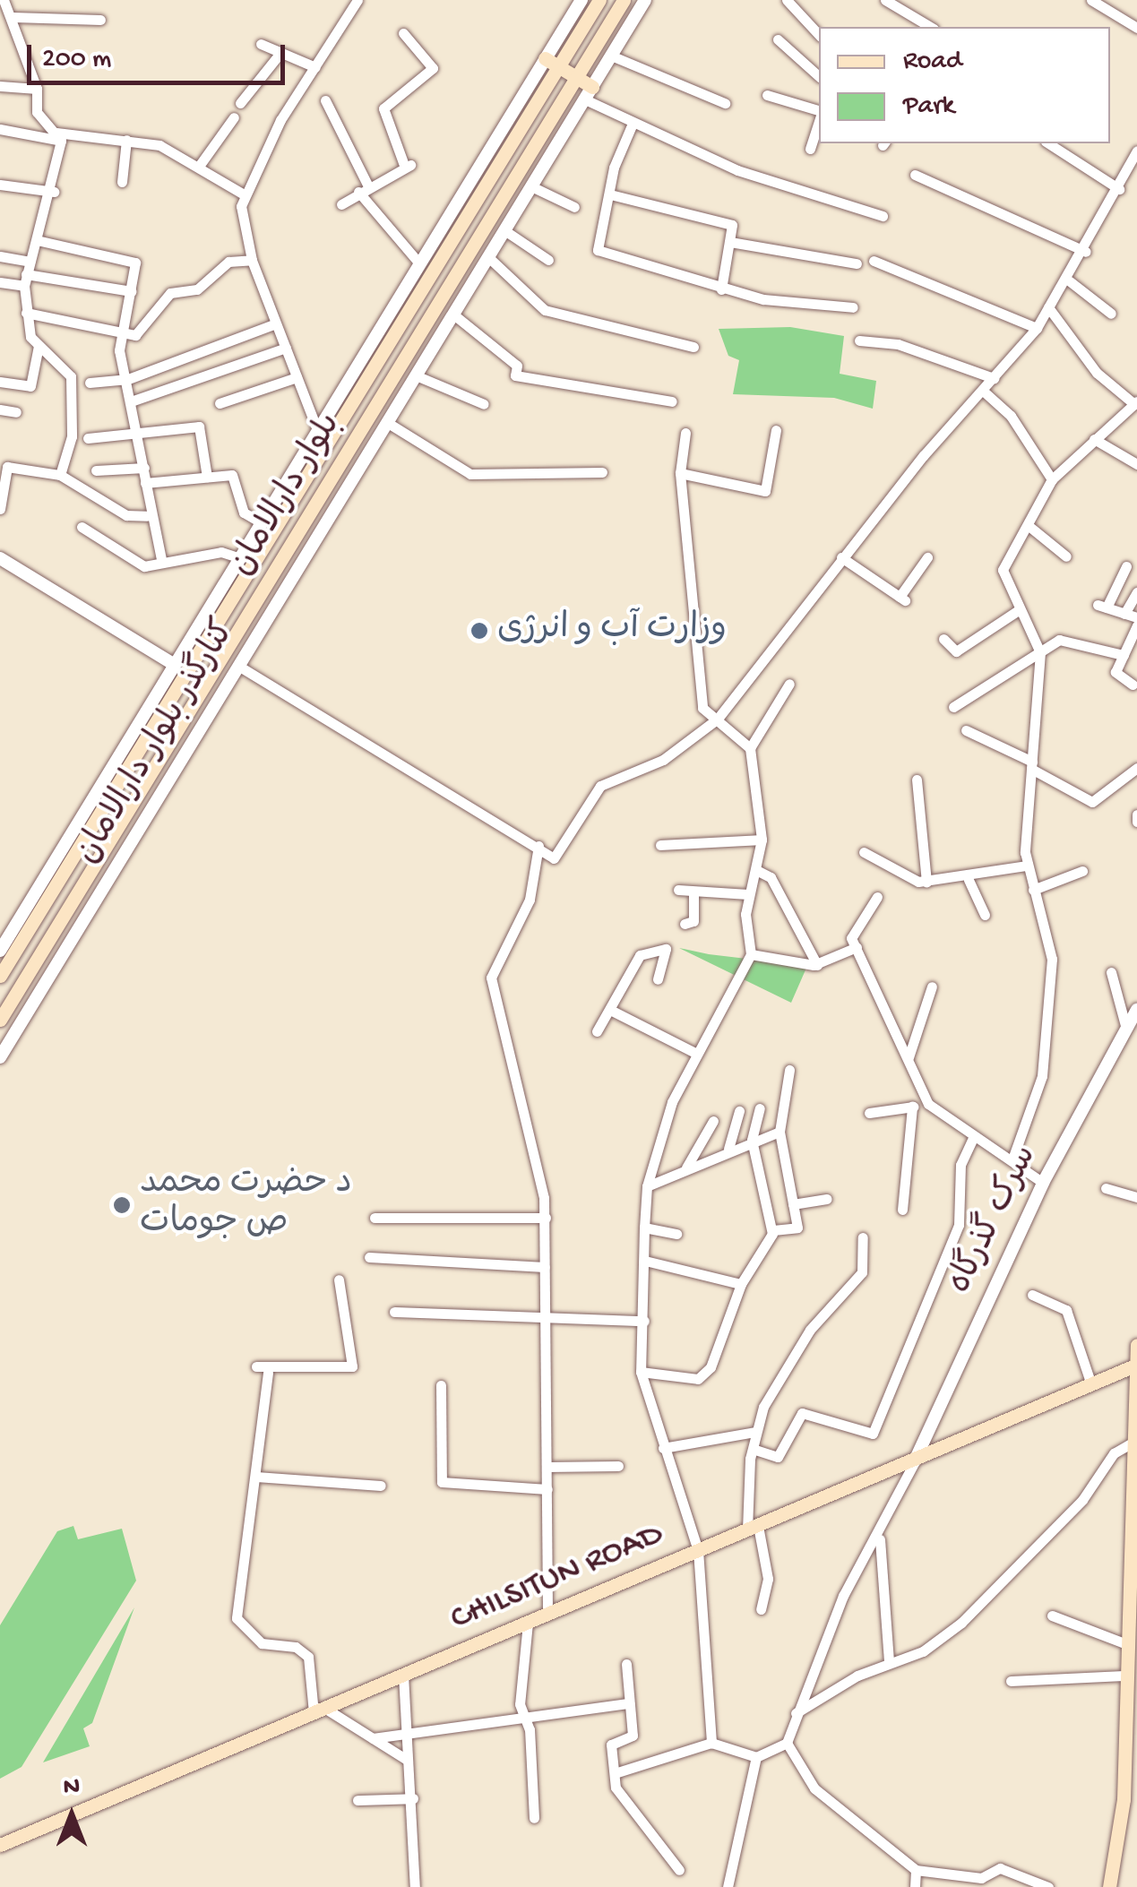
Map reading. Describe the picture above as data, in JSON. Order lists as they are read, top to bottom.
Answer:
{
  "streets": {
    "main road": ["بلوار دارالامان", "CHILSITUN ROAD"],
    "street": ["کنارگذر بلوار دارالامان", "سرک گذرگاه"]
  },
  "crossings": [
    ["بلوار دارالامان", "کنارگذر بلوار دارالامان"],
    ["سرک گذرگاه", "CHILSITUN ROAD"]
  ],
  "places": ["وزارت آب و انرژی", "د حضرت محمد ص جومات"],
  "legend": ["Road", "Park"],
  "scale_bar": "200 m",
  "north": "top"
}
